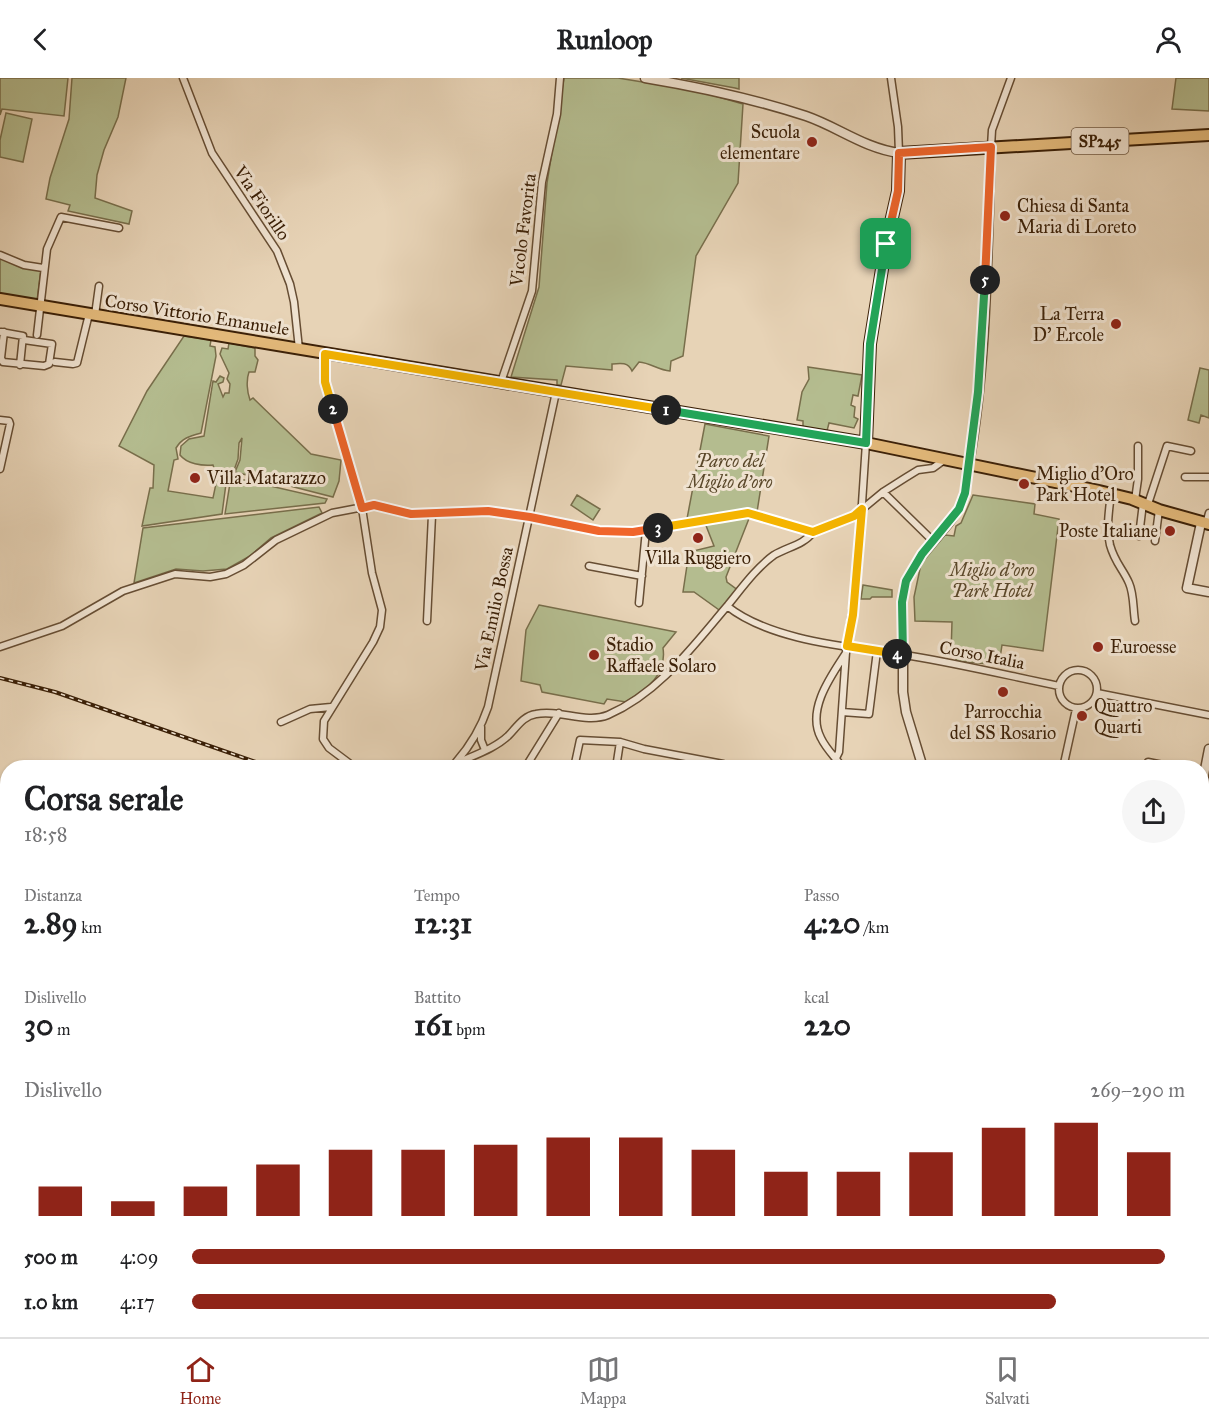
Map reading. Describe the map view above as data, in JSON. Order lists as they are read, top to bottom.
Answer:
{
  "streets": {
    "main road": ["SP245", "Corso Vittorio Emanuele"],
    "street": [
      "Via Fiorillo",
      "Vicolo Favorita",
      "Via Emilio Bossa",
      "Corso Italia"
    ]
  },
  "crossings": [
    ["Via Fiorillo", "Corso Vittorio Emanuele"],
    ["Vicolo Favorita", "Corso Vittorio Emanuele"],
    ["Corso Vittorio Emanuele", "Via Emilio Bossa"]
  ],
  "parks": ["Parco del Miglio d'oro", "Miglio d'oro Park Hotel"],
  "places": [
    "Scuola elementare",
    "Chiesa di Santa Maria di Loreto",
    "La Terra D' Ercole",
    "Villa Matarazzo",
    "Miglio d'Oro Park Hotel",
    "Poste Italiane",
    "Villa Ruggiero",
    "Euroesse",
    "Stadio Raffaele Solaro",
    "Parrocchia del SS Rosario",
    "Quattro Quarti"
  ],
  "page": {
    "header": "Runloop",
    "pins": [
      "5",
      "2",
      "1",
      "3",
      "4"
    ],
    "heading": ["Corsa serale", "18:58"],
    "stats": [
      ["Distanza", "2.89 km"],
      ["Tempo", "12:31"],
      ["Passo", "4:20 /km"],
      ["Dislivello", "30 m"],
      ["Battito", "161 bpm"],
      ["kcal", "220"]
    ],
    "chart": ["Dislivello", "269–290 m"],
    "list": [
      {
        "name": "500 m",
        "note": "4:09"
      },
      {
        "name": "1.0 km",
        "note": "4:17"
      }
    ],
    "tabs": ["Home", "Mappa", "Salvati"]
  }
}
